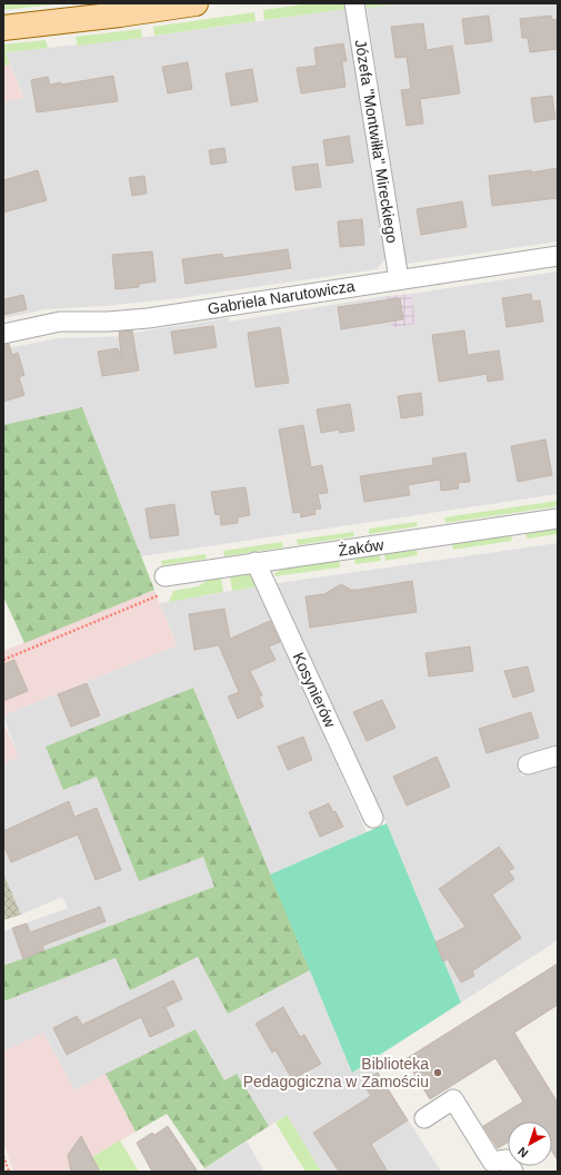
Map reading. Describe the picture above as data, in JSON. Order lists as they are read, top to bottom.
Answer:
{
  "streets": {
    "street": [
      "Józefa \"Montwiłła\" Mireckiego",
      "Gabriela Narutowicza",
      "Żaków",
      "Kosynierów"
    ]
  },
  "crossings": [
    ["Józefa \"Montwiłła\" Mireckiego", "Gabriela Narutowicza"],
    ["Żaków", "Kosynierów"]
  ],
  "places": ["Biblioteka Pedagogiczna w Zamościu"],
  "north": "bottom left"
}
